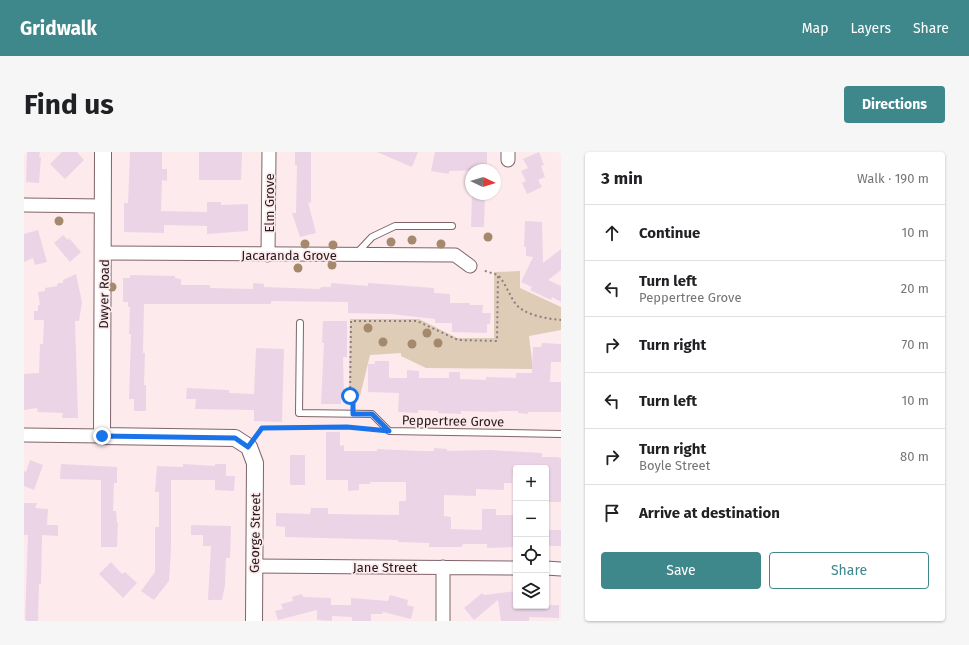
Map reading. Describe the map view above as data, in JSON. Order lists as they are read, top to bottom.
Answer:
{
  "streets": {
    "street": [
      "Elm Grove",
      "Jacaranda Grove",
      "Dwyer Road",
      "George Street",
      "Jane Street"
    ],
    "lane": ["Peppertree Grove"]
  },
  "crossings": [
    ["Elm Grove", "Jacaranda Grove"],
    ["Jacaranda Grove", "Dwyer Road"],
    ["George Street", "Jane Street"]
  ],
  "north": "right",
  "page": {
    "header": "Gridwalk",
    "nav": ["Map", "Layers", "Share"],
    "buttons": [
      "Directions",
      ["Save", "Share"]
    ],
    "title": "Find us",
    "heading": ["3 min", "Walk · 190 m"],
    "list": [
      ["Continue", "10 m"],
      ["Turn left", "Peppertree Grove", "20 m"],
      ["Turn right", "70 m"],
      ["Turn left", "10 m"],
      ["Turn right", "Boyle Street", "80 m"],
      "Arrive at destination"
    ],
    "map_buttons": ["+", "−"]
  }
}
